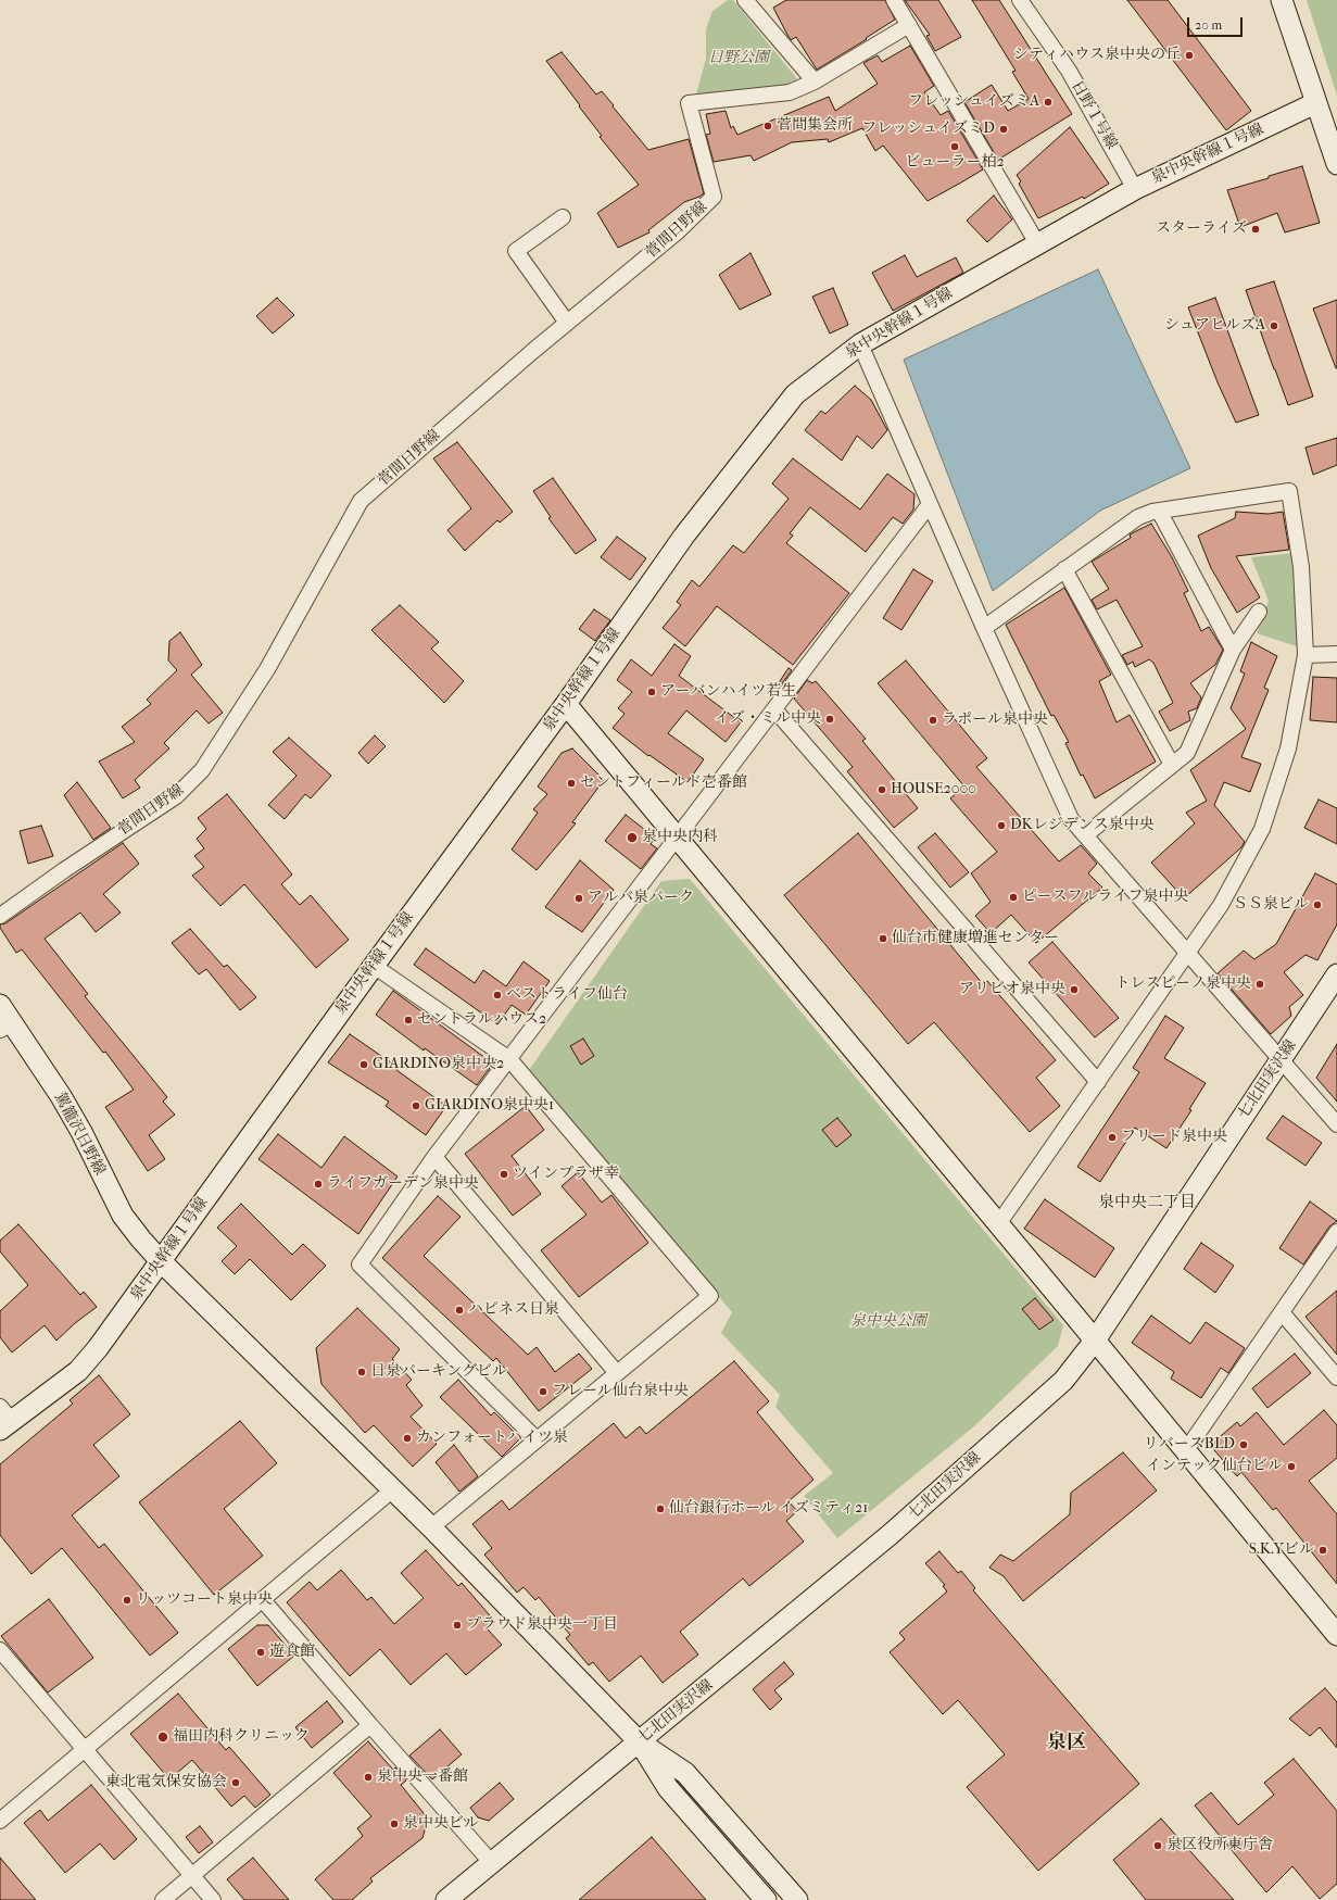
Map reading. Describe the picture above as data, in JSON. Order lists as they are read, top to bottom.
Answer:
{
  "streets": {
    "street": [
      "日野１号線",
      "泉中央幹線１号線",
      "菅間日野線",
      "七北田実沢線",
      "駕籠沢日野線"
    ]
  },
  "crossings": [
    ["日野１号線", "泉中央幹線１号線"],
    ["泉中央幹線１号線", "駕籠沢日野線"],
    ["七北田実沢線", "駕籠沢日野線"]
  ],
  "districts": ["泉中央二丁目", "泉区"],
  "parks": ["日野公園", "泉中央公園"],
  "places": [
    "シティハウス泉中央の丘",
    "フレッシュイズミA",
    "菅間集会所",
    "フレッシュイズミD",
    "ビューラー柏2",
    "スターライズ",
    "シュアヒルズA",
    "アーバンハイツ若生",
    "イズ・ミル中央",
    "ラポール泉中央",
    "セントフィールド壱番館",
    "HOUSE2000",
    "DKレジデンス泉中央",
    "泉中央内科",
    "ピースフルライフ泉中央",
    "アルバ泉パーク",
    "ＳＳ泉ビル",
    "仙台市健康増進センター",
    "トレスピーノ泉中央",
    "アリビオ泉中央",
    "ベストライフ仙台",
    "セントラルハウス2",
    "GIARDINO泉中央2",
    "GIARDINO泉中央1",
    "フリード泉中央",
    "ツインプラザ幸",
    "ライフガーデン泉中央",
    "ハピネス日泉",
    "日泉パーキングビル",
    "フレール仙台泉中央",
    "カンフォートハイツ泉",
    "リバースBLD",
    "インテック仙台ビル",
    "仙台銀行ホール イズミティ21",
    "S.K.Yビル",
    "リッツコート泉中央",
    "プラウド泉中央一丁目",
    "遊食館",
    "福田内科クリニック",
    "泉中央一番館",
    "東北電気保安協会",
    "泉中央ビル",
    "泉区役所東庁舎"
  ],
  "scale_bar": "20 m"
}
